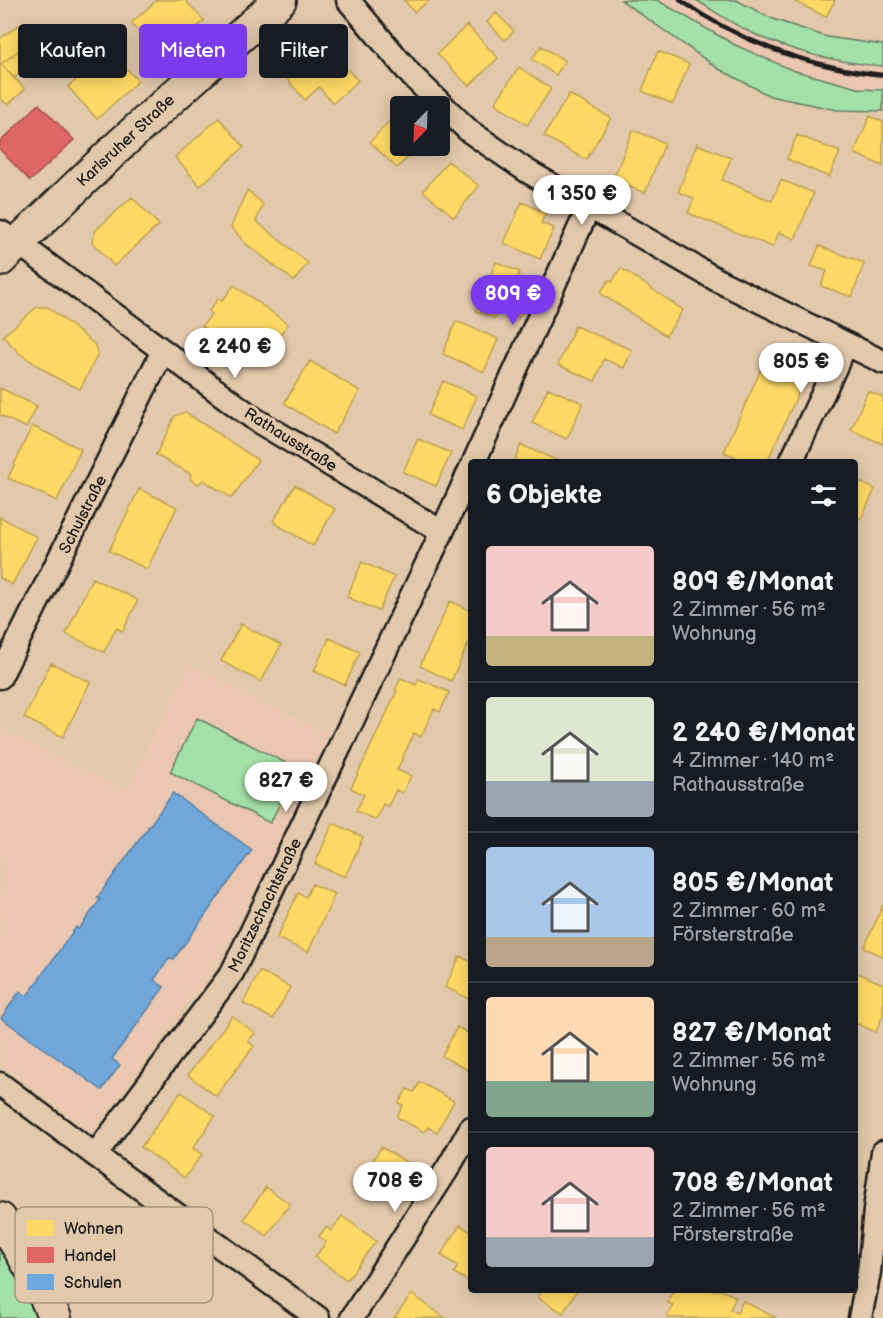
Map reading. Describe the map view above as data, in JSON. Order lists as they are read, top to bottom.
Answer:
{
  "streets": {
    "street": [
      "Karlsruher Straße",
      "Rathausstraße",
      "Schulstraße",
      "Moritzschachtstraße"
    ]
  },
  "crossings": [
    ["Karlsruher Straße", "Rathausstraße"],
    ["Rathausstraße", "Schulstraße"],
    ["Rathausstraße", "Moritzschachtstraße"]
  ],
  "legend": ["Wohnen", "Handel", "Schulen"],
  "north": "bottom left",
  "page": {
    "chip": ["Kaufen", "Mieten", "Filter"],
    "price": [
      "1 350 €",
      "809 €",
      "2 240 €",
      "805 €",
      "827 €",
      "708 €"
    ],
    "heading": "6 Objekte",
    "list": [
      {
        "name": "809 €/Monat",
        "note": "2 Zimmer · 56 m² · Wohnung"
      },
      {
        "name": "2 240 €/Monat",
        "note": "4 Zimmer · 140 m² · Rathausstraße"
      },
      {
        "name": "805 €/Monat",
        "note": "2 Zimmer · 60 m² · Försterstraße"
      },
      {
        "name": "827 €/Monat",
        "note": "2 Zimmer · 56 m² · Wohnung"
      },
      {
        "name": "708 €/Monat",
        "note": "2 Zimmer · 56 m² · Försterstraße"
      }
    ]
  }
}
